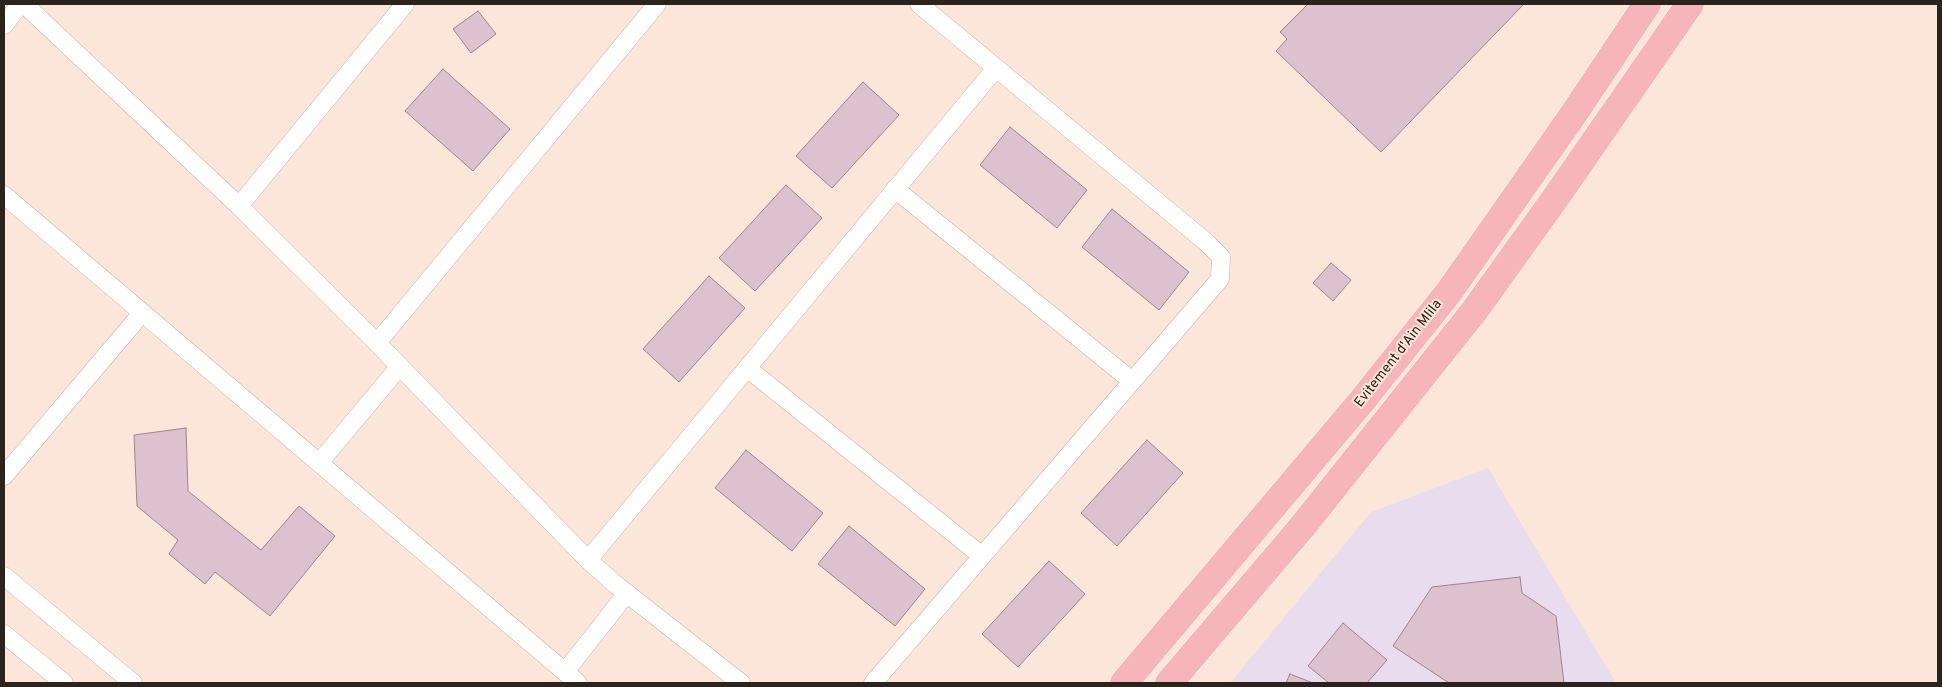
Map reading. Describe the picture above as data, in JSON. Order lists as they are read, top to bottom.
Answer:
{
  "streets": {
    "highway": ["Evitement d'Ain Mlila"]
  }
}
